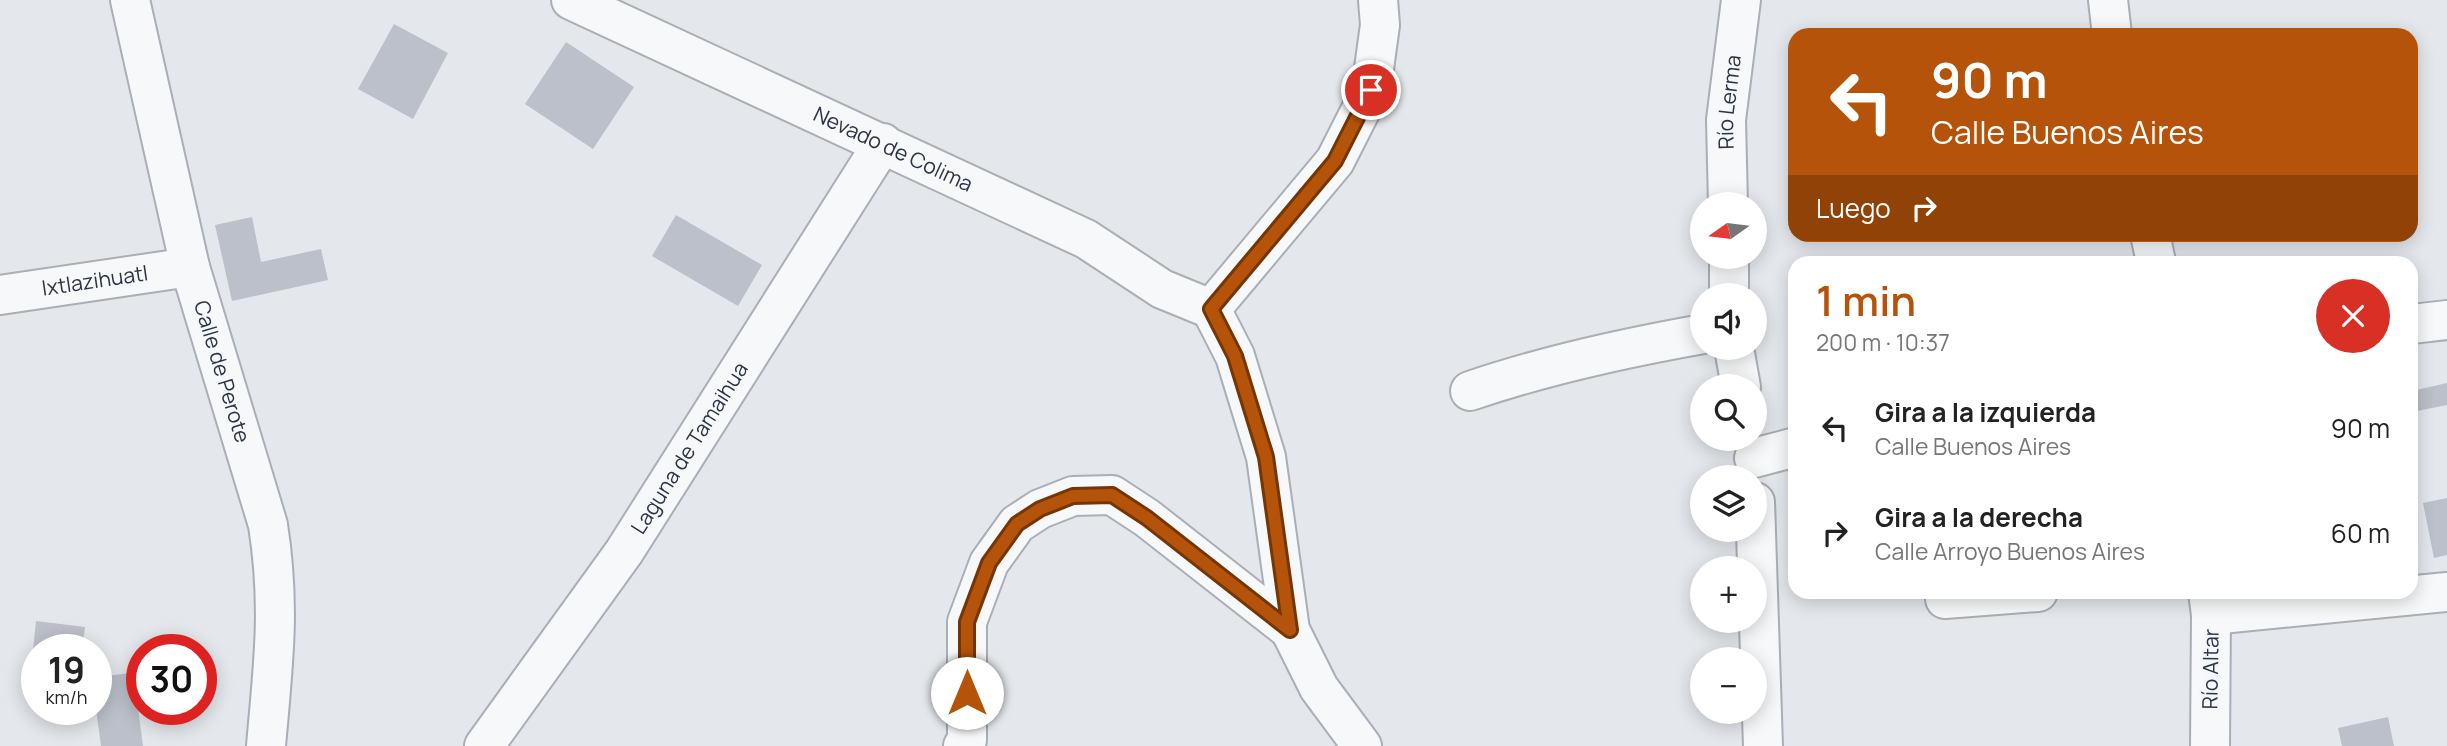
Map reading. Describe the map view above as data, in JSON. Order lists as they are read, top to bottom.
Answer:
{
  "streets": {
    "street": [
      "Río Lerma",
      "Nevado de Colima",
      "Ixtlazihuatl",
      "Calle de Perote",
      "Laguna de Tamaihua",
      "Río Altar"
    ]
  },
  "crossings": [
    ["Nevado de Colima", "Laguna de Tamaihua"],
    ["Ixtlazihuatl", "Calle de Perote"]
  ],
  "north": "left",
  "page": {
    "turn": ["90 m", "Calle Buenos Aires"],
    "then": "Luego",
    "map_buttons": ["+", "−"],
    "heading": ["1 min", "200 m · 10:37"],
    "list": [
      {
        "name": "Gira a la izquierda",
        "note": "Calle Buenos Aires",
        "value": "90 m"
      },
      {
        "name": "Gira a la derecha",
        "note": "Calle Arroyo Buenos Aires",
        "value": "60 m"
      }
    ],
    "speed": "19 km/h",
    "limit": "30"
  }
}
